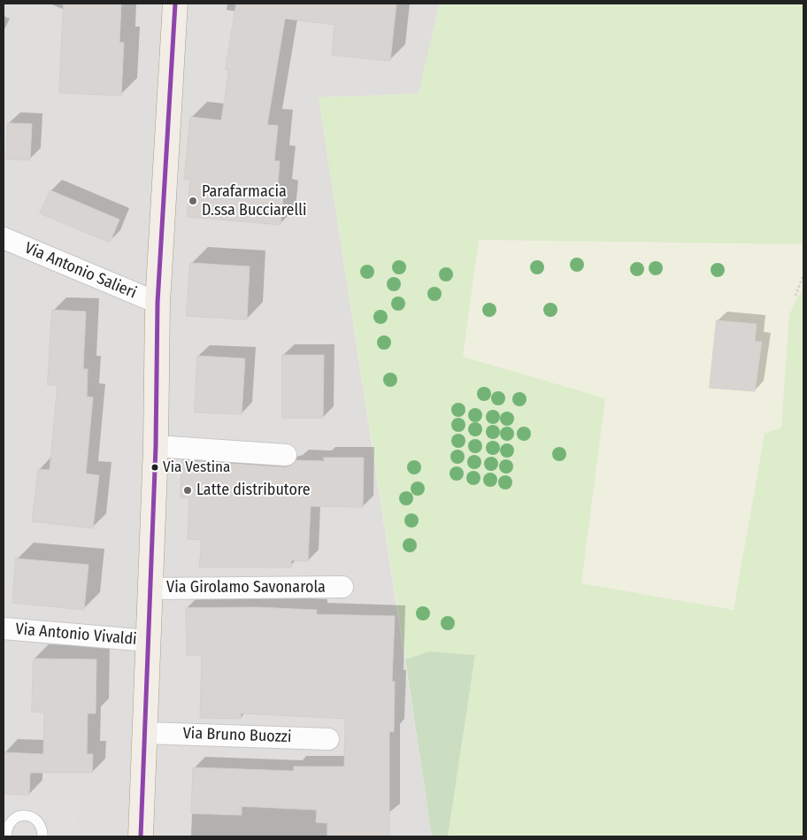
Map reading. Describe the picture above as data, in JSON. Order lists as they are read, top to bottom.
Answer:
{
  "streets": {
    "street": [
      "Via Antonio Salieri",
      "Via Girolamo Savonarola",
      "Via Antonio Vivaldi",
      "Via Bruno Buozzi"
    ]
  },
  "places": ["Parafarmacia D.ssa Bucciarelli", "Via Vestina", "Latte distributore"]
}
